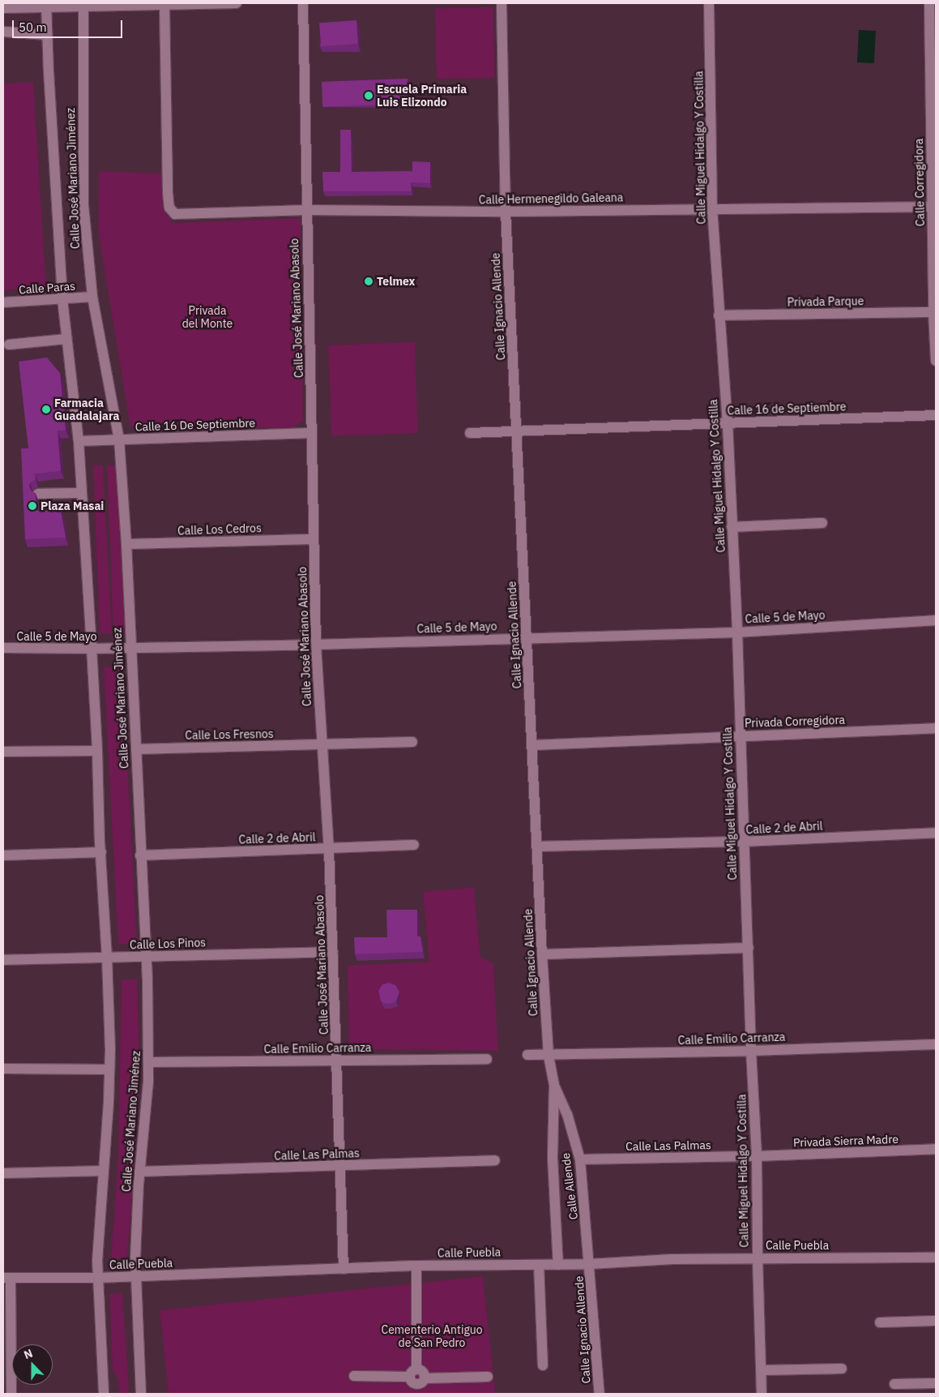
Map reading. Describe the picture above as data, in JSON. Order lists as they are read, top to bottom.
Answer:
{
  "streets": {
    "street": [
      "Calle Miguel Hidalgo Y Costilla",
      "Calle José Mariano Jiménez",
      "Calle Corregidora",
      "Calle Hermenegildo Galeana",
      "Calle Paras",
      "Privada Parque",
      "Calle Ignacio Allende",
      "Calle José Mariano Abasolo",
      "Calle 16 de Septiembre",
      "Calle 16 De Septiembre",
      "Calle Los Cedros",
      "Calle 5 de Mayo",
      "Privada Corregidora",
      "Calle Los Fresnos",
      "Calle 2 de Abril",
      "Calle Los Pinos",
      "Calle Emilio Carranza",
      "Privada Sierra Madre",
      "Calle Las Palmas",
      "Calle Allende",
      "Calle Puebla"
    ]
  },
  "crossings": [
    ["Calle Miguel Hidalgo Y Costilla", "Calle Hermenegildo Galeana"],
    ["Calle Miguel Hidalgo Y Costilla", "Privada Parque"],
    ["Calle Miguel Hidalgo Y Costilla", "Calle 16 de Septiembre"],
    ["Calle Miguel Hidalgo Y Costilla", "Calle 5 de Mayo"],
    ["Calle Miguel Hidalgo Y Costilla", "Privada Corregidora"],
    ["Calle Miguel Hidalgo Y Costilla", "Calle 2 de Abril"],
    ["Calle Miguel Hidalgo Y Costilla", "Calle Emilio Carranza"],
    ["Calle Miguel Hidalgo Y Costilla", "Privada Sierra Madre"],
    ["Calle Miguel Hidalgo Y Costilla", "Calle Las Palmas"],
    ["Calle Miguel Hidalgo Y Costilla", "Calle Puebla"],
    ["Calle José Mariano Jiménez", "Calle Paras"],
    ["Calle José Mariano Jiménez", "Calle 16 De Septiembre"],
    ["Calle José Mariano Jiménez", "Calle Los Cedros"],
    ["Calle José Mariano Jiménez", "Calle 5 de Mayo"],
    ["Calle José Mariano Jiménez", "Calle Los Fresnos"],
    ["Calle José Mariano Jiménez", "Calle 2 de Abril"],
    ["Calle José Mariano Jiménez", "Calle Los Pinos"],
    ["Calle José Mariano Jiménez", "Calle Emilio Carranza"],
    ["Calle José Mariano Jiménez", "Calle Las Palmas"],
    ["Calle José Mariano Jiménez", "Calle Puebla"],
    ["Calle Corregidora", "Calle Hermenegildo Galeana"],
    ["Calle Corregidora", "Privada Parque"],
    ["Calle Hermenegildo Galeana", "Calle Ignacio Allende"],
    ["Calle Hermenegildo Galeana", "Calle José Mariano Abasolo"],
    ["Calle Ignacio Allende", "Calle 16 de Septiembre"],
    ["Calle Ignacio Allende", "Calle 5 de Mayo"],
    ["Calle Ignacio Allende", "Privada Corregidora"],
    ["Calle Ignacio Allende", "Calle 2 de Abril"],
    ["Calle Ignacio Allende", "Calle Emilio Carranza"],
    ["Calle Ignacio Allende", "Calle Allende"],
    ["Calle Ignacio Allende", "Calle Puebla"],
    ["Calle José Mariano Abasolo", "Calle 16 De Septiembre"],
    ["Calle José Mariano Abasolo", "Calle Los Cedros"],
    ["Calle José Mariano Abasolo", "Calle 5 de Mayo"],
    ["Calle José Mariano Abasolo", "Calle Los Fresnos"],
    ["Calle José Mariano Abasolo", "Calle 2 de Abril"],
    ["Calle José Mariano Abasolo", "Calle Los Pinos"],
    ["Calle José Mariano Abasolo", "Calle Emilio Carranza"],
    ["Calle José Mariano Abasolo", "Calle Las Palmas"],
    ["Calle José Mariano Abasolo", "Calle Puebla"],
    ["Privada Sierra Madre", "Calle Las Palmas"],
    ["Calle Las Palmas", "Calle Allende"],
    ["Calle Allende", "Calle Puebla"]
  ],
  "parks": ["Privada del Monte", "Cementerio Antiguo de San Pedro"],
  "places": [
    "Escuela Primaria Luis Elizondo",
    "Telmex",
    "Farmacia Guadalajara",
    "Plaza Masai"
  ],
  "scale_bar": "50 m",
  "north": "top"
}
